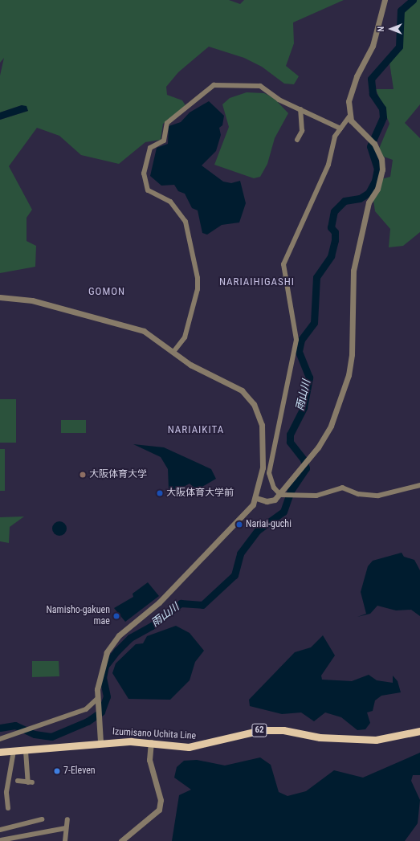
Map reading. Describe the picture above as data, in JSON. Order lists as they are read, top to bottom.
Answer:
{
  "streets": {
    "main road": ["62", "Izumisano Uchita Line"]
  },
  "districts": ["NARIAIHIGASHI", "GOMON", "NARIAIKITA"],
  "water": ["雨山川"],
  "places": [
    "大阪体育大学",
    "大阪体育大学前",
    "Nariai-guchi",
    "Namisho-gakuen mae",
    "7-Eleven"
  ],
  "north": "left"
}
